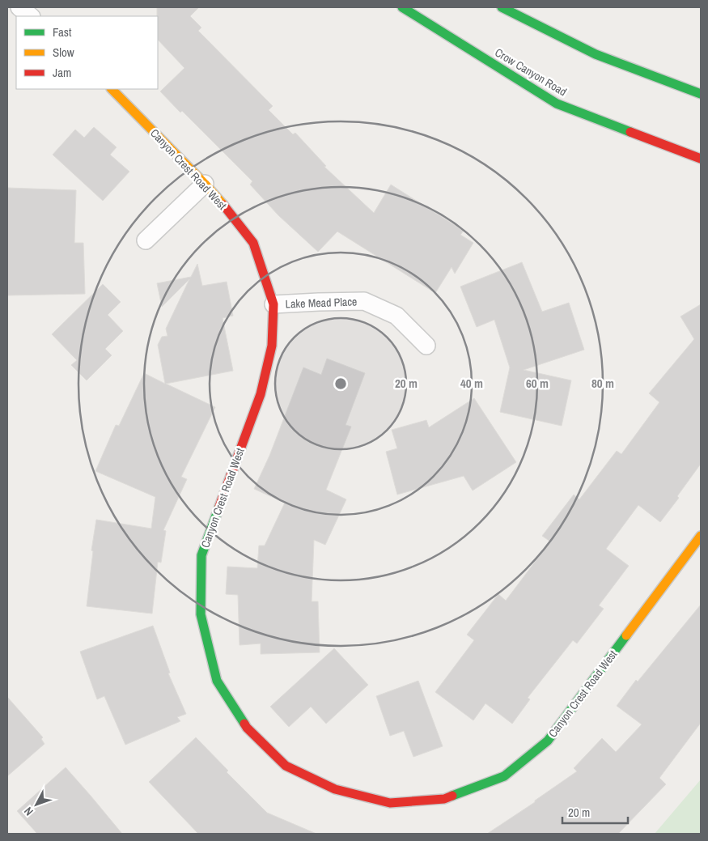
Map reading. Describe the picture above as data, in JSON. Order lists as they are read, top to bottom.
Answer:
{
  "streets": {
    "street": ["Crow Canyon Road", "Canyon Crest Road West", "Lake Mead Place"]
  },
  "crossings": [
    ["Canyon Crest Road West", "Lake Mead Place"]
  ],
  "legend": ["Fast", "Slow", "Jam"],
  "scale_bar": "20 m",
  "north": "bottom left",
  "rings": [
    "20 m",
    "40 m",
    "60 m",
    "80 m"
  ]
}
